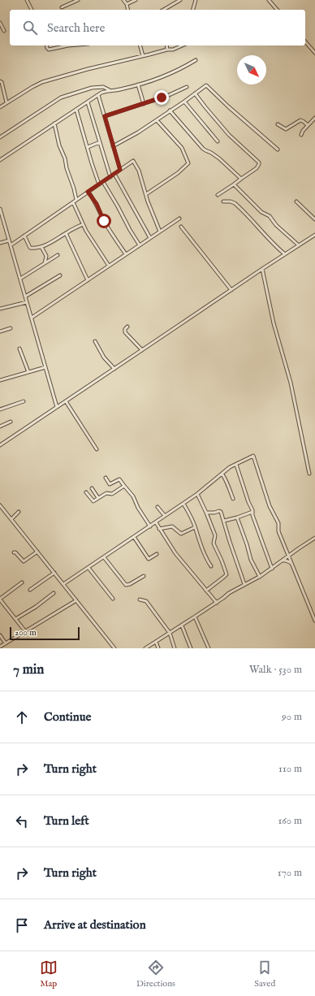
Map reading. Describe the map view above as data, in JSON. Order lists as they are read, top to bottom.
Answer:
{
  "scale_bar": "200 m",
  "north": "bottom right",
  "page": {
    "search": "Search here",
    "scale": "200 m",
    "heading": ["7 min", "Walk · 530 m"],
    "list": [
      ["Continue", "90 m"],
      ["Turn right", "110 m"],
      ["Turn left", "160 m"],
      ["Turn right", "170 m"],
      "Arrive at destination"
    ],
    "nav": ["Map", "Directions", "Saved"]
  }
}
